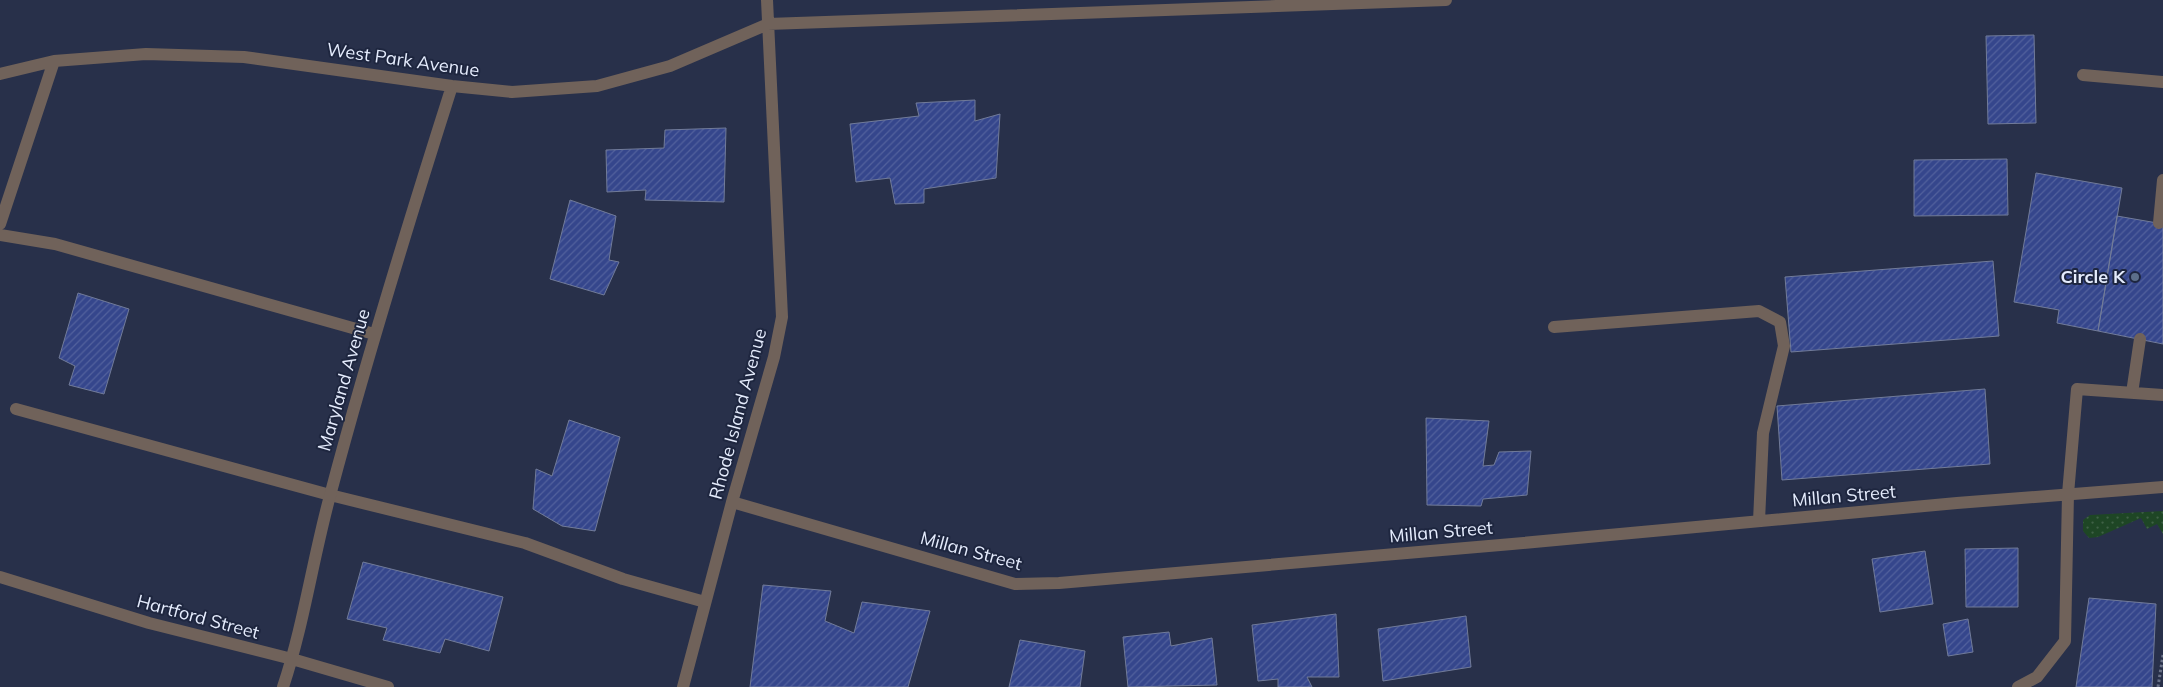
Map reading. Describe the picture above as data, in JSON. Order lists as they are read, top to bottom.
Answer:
{
  "streets": {
    "street": [
      "West Park Avenue",
      "Maryland Avenue",
      "Rhode Island Avenue",
      "Millan Street",
      "Hartford Street"
    ]
  },
  "crossings": [
    ["West Park Avenue", "Maryland Avenue"],
    ["West Park Avenue", "Rhode Island Avenue"],
    ["Maryland Avenue", "Hartford Street"],
    ["Rhode Island Avenue", "Millan Street"]
  ],
  "places": ["Circle K"]
}
